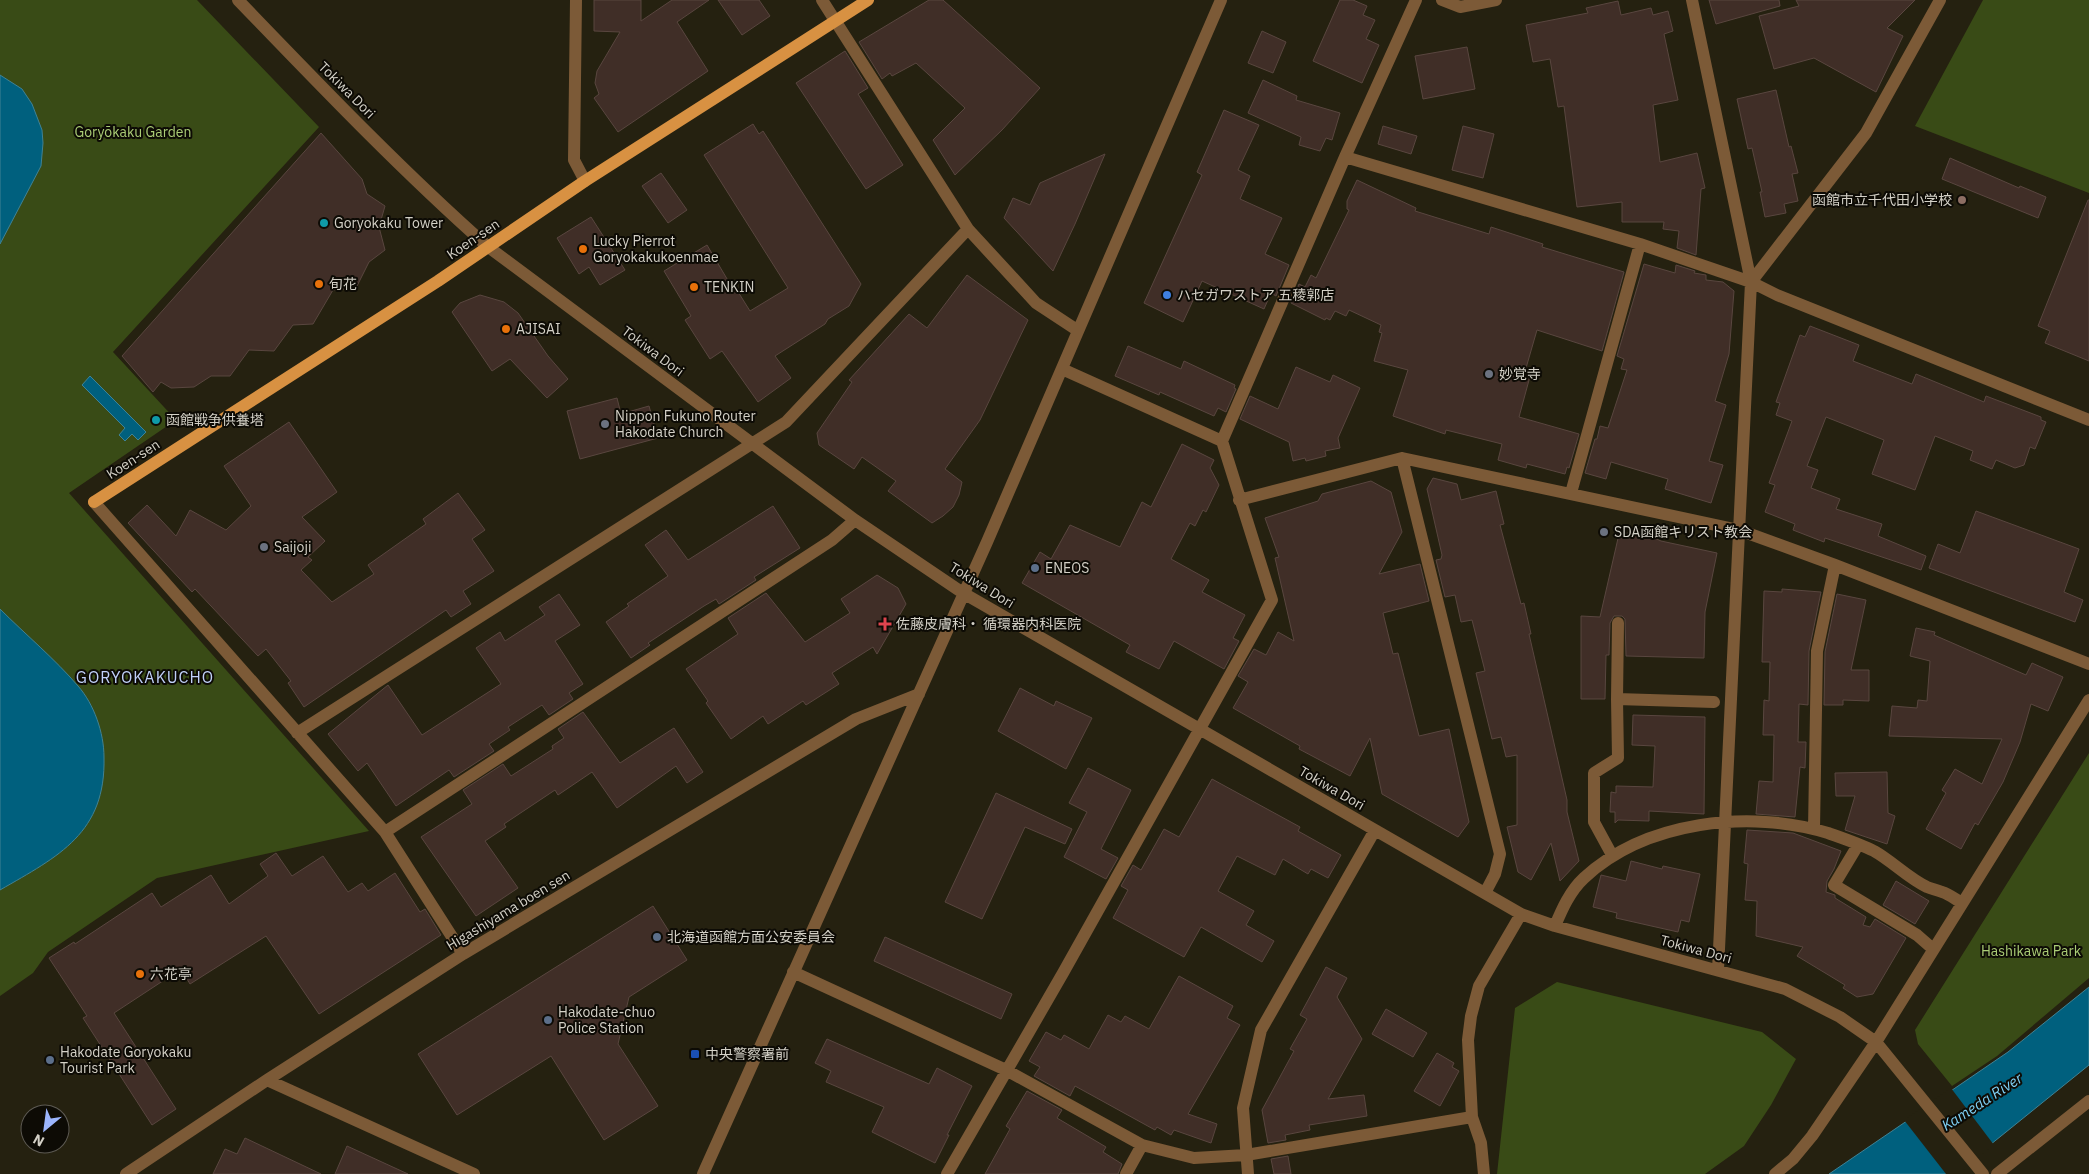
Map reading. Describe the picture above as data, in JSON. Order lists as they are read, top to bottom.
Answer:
{
  "streets": {
    "main road": ["Koen-sen"],
    "street": ["Tokiwa Dori", "Higashiyama boen sen"]
  },
  "crossings": [
    ["Tokiwa Dori", "Koen-sen"]
  ],
  "districts": ["GORYOKAKUCHO"],
  "water": ["Kameda River"],
  "parks": ["Goryōkaku Garden", "Hashikawa Park"],
  "places": {
    "other": [
      "函館市立千代田小学校",
      "Goryokaku Tower",
      "Lucky Pierrot Goryokakukoenmae",
      "旬花",
      "TENKIN",
      "ハセガワストア 五稜郭店",
      "AJISAI",
      "妙覚寺",
      "函館戦争供養塔",
      "Nippon Fukuno Router Hakodate Church",
      "SDA函館キリスト教会",
      "Saijoji",
      "ENEOS",
      "北海道函館方面公安委員会",
      "六花亭",
      "Hakodate-chuo Police Station",
      "Hakodate Goryokaku Tourist Park"
    ],
    "health": ["佐藤皮膚科・ 循環器内科医院"],
    "transit": ["中央警察署前"]
  },
  "north": "bottom left"
}
